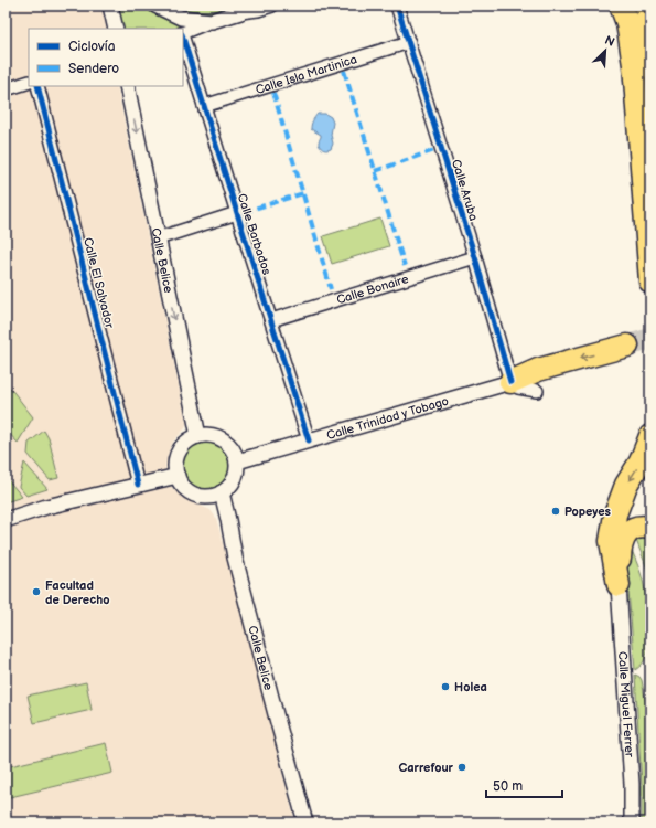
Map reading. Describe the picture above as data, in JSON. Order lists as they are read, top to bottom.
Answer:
{
  "streets": {
    "street": [
      "Calle Isla Martinica",
      "Calle Aruba",
      "Calle Barbados",
      "Calle Belice",
      "Calle El Salvador",
      "Calle Bonaire",
      "Calle Trinidad y Tobago",
      "Calle Miguel Ferrer"
    ]
  },
  "crossings": [
    ["Calle Isla Martinica", "Calle Aruba"],
    ["Calle Isla Martinica", "Calle Barbados"],
    ["Calle Aruba", "Calle Bonaire"],
    ["Calle Aruba", "Calle Trinidad y Tobago"],
    ["Calle Barbados", "Calle Bonaire"],
    ["Calle Barbados", "Calle Trinidad y Tobago"],
    ["Calle Belice", "Calle Trinidad y Tobago"]
  ],
  "one_way": ["Calle Belice"],
  "places": [
    "Popeyes",
    "Facultad de Derecho",
    "Holea",
    "Carrefour"
  ],
  "legend": ["Ciclovía", "Sendero"],
  "scale_bar": "50 m",
  "north": "top right"
}
